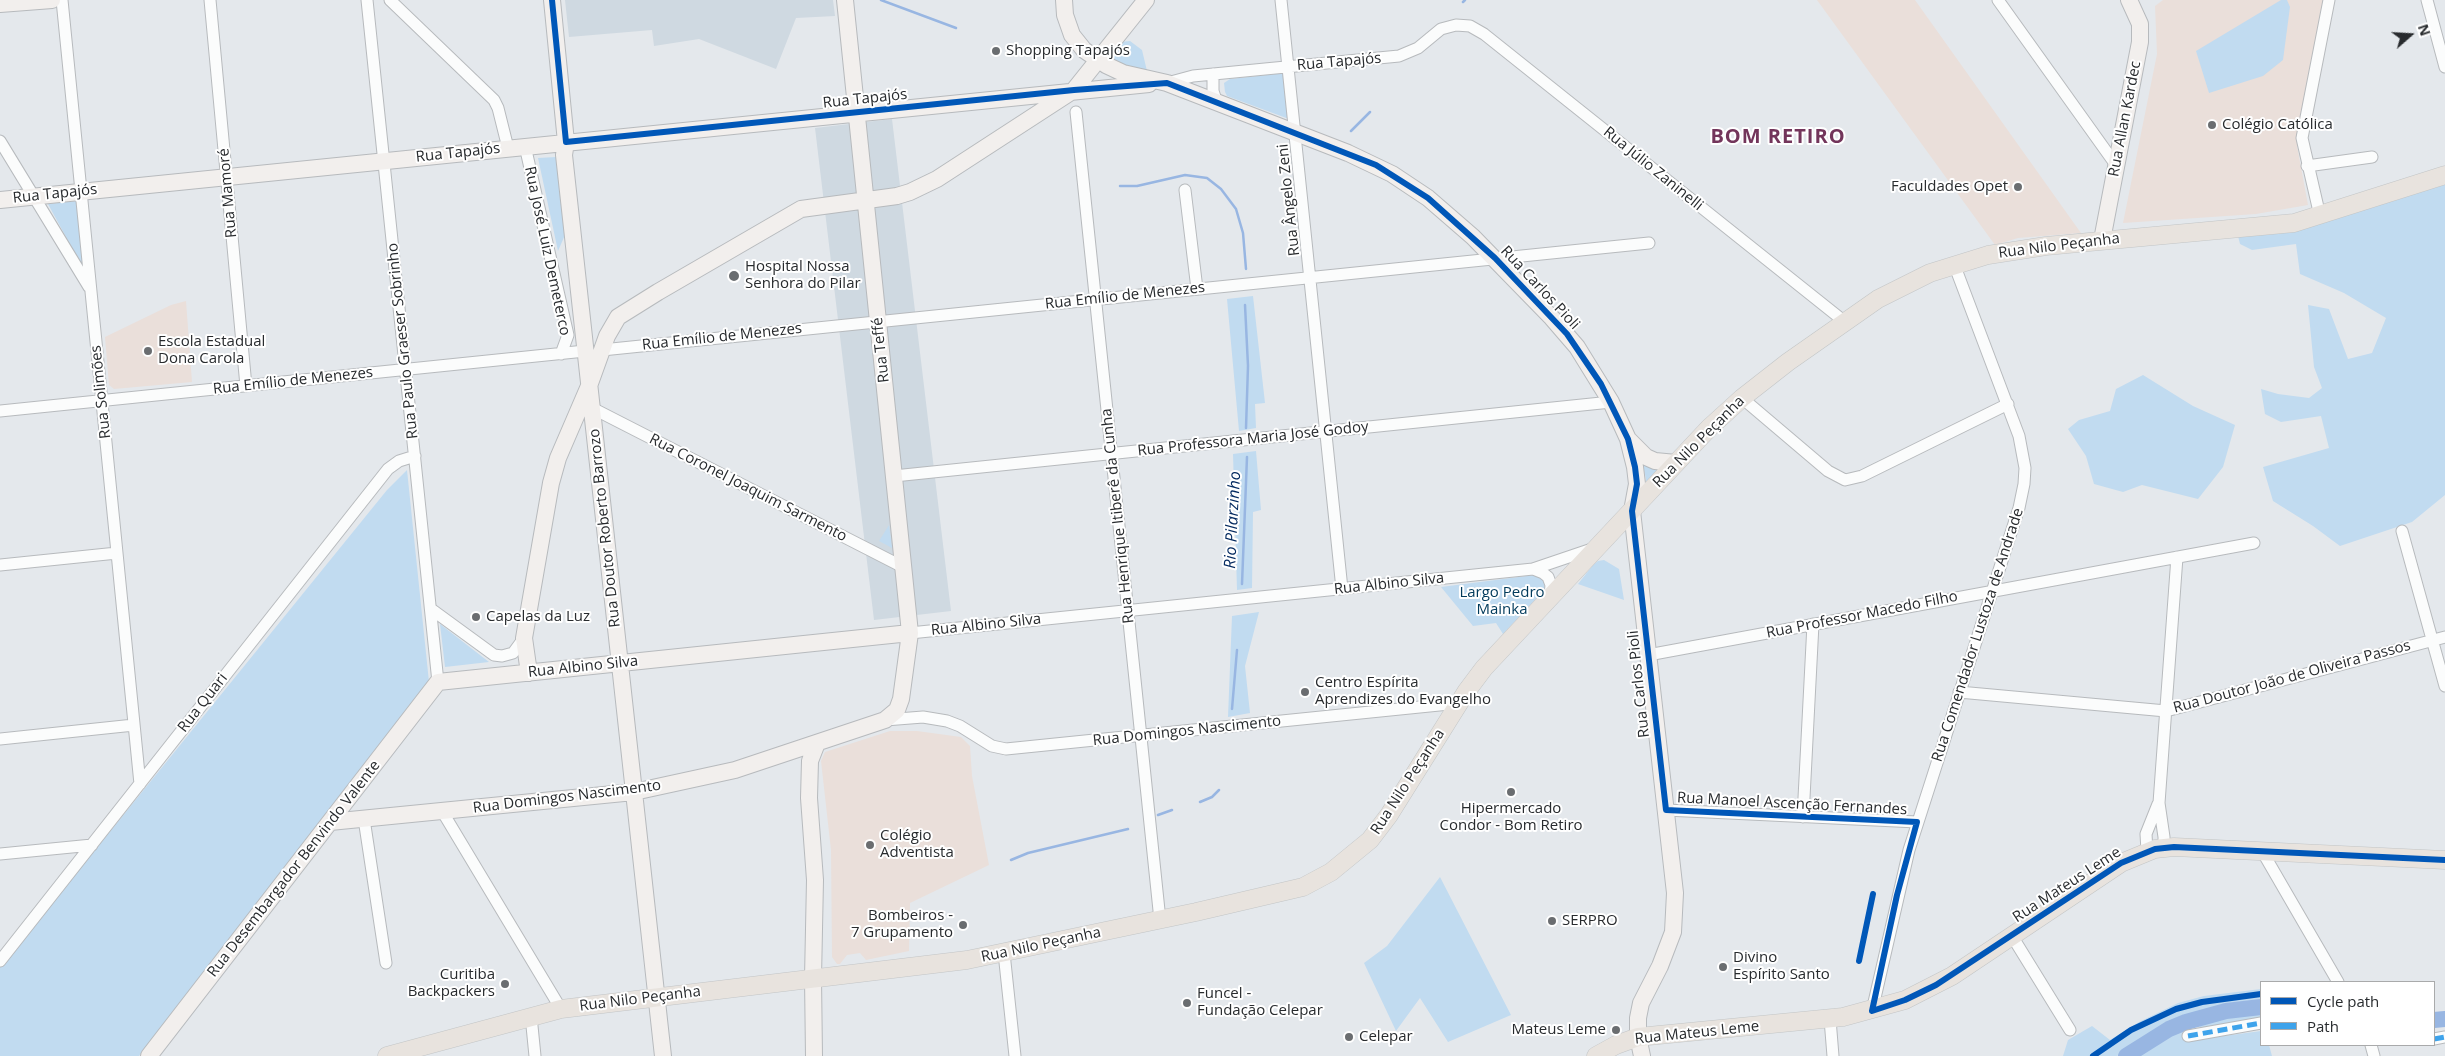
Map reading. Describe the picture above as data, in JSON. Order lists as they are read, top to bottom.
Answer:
{
  "streets": {
    "main road": [
      "Rua Tapajós",
      "Rua Allan Kardec",
      "Rua Nilo Peçanha",
      "Rua Carlos Pioli",
      "Rua Teffé",
      "Rua Doutor Roberto Barrozo",
      "Rua Albino Silva",
      "Rua Domingos Nascimento",
      "Rua Desembargador Benvindo Valente",
      "Rua Mateus Leme"
    ],
    "street": [
      "Rua Júlio Zaninelli",
      "Rua Mamoré",
      "Rua Ângelo Zeni",
      "Rua José Luiz Demeterco",
      "Rua Emílio de Menezes",
      "Rua Paulo Graeser Sobrinho",
      "Rua Solimões",
      "Rua Professora Maria José Godoy",
      "Rua Coronel Joaquim Sarmento",
      "Rua Henrique Itiberê da Cunha",
      "Rua Professor Macedo Filho",
      "Rua Comendador Lustoza de Andrade",
      "Rua Doutor João de Oliveira Passos",
      "Rua Quari",
      "Rua Manoel Ascenção Fernandes"
    ]
  },
  "crossings": [
    ["Rua Tapajós", "Rua Júlio Zaninelli"],
    ["Rua Tapajós", "Rua Mamoré"],
    ["Rua Tapajós", "Rua Ângelo Zeni"],
    ["Rua Tapajós", "Rua José Luiz Demeterco"],
    ["Rua Tapajós", "Rua Carlos Pioli"],
    ["Rua Tapajós", "Rua Paulo Graeser Sobrinho"],
    ["Rua Tapajós", "Rua Teffé"],
    ["Rua Tapajós", "Rua Solimões"],
    ["Rua Allan Kardec", "Rua Nilo Peçanha"],
    ["Rua Júlio Zaninelli", "Rua Nilo Peçanha"],
    ["Rua Mamoré", "Rua Emílio de Menezes"],
    ["Rua Ângelo Zeni", "Rua Carlos Pioli"],
    ["Rua Ângelo Zeni", "Rua Emílio de Menezes"],
    ["Rua Ângelo Zeni", "Rua Professora Maria José Godoy"],
    ["Rua Ângelo Zeni", "Rua Albino Silva"],
    ["Rua Nilo Peçanha", "Rua Carlos Pioli"],
    ["Rua Nilo Peçanha", "Rua Henrique Itiberê da Cunha"],
    ["Rua Nilo Peçanha", "Rua Doutor Roberto Barrozo"],
    ["Rua Nilo Peçanha", "Rua Albino Silva"],
    ["Rua Nilo Peçanha", "Rua Comendador Lustoza de Andrade"],
    ["Rua Nilo Peçanha", "Rua Domingos Nascimento"],
    ["Rua José Luiz Demeterco", "Rua Emílio de Menezes"],
    ["Rua Carlos Pioli", "Rua Emílio de Menezes"],
    ["Rua Carlos Pioli", "Rua Professora Maria José Godoy"],
    ["Rua Carlos Pioli", "Rua Professor Macedo Filho"],
    ["Rua Carlos Pioli", "Rua Manoel Ascenção Fernandes"],
    ["Rua Carlos Pioli", "Rua Mateus Leme"],
    ["Rua Emílio de Menezes", "Rua Paulo Graeser Sobrinho"],
    ["Rua Emílio de Menezes", "Rua Teffé"],
    ["Rua Emílio de Menezes", "Rua Solimões"],
    ["Rua Emílio de Menezes", "Rua Henrique Itiberê da Cunha"],
    ["Rua Emílio de Menezes", "Rua Doutor Roberto Barrozo"],
    ["Rua Paulo Graeser Sobrinho", "Rua Albino Silva"],
    ["Rua Paulo Graeser Sobrinho", "Rua Quari"],
    ["Rua Paulo Graeser Sobrinho", "Rua Desembargador Benvindo Valente"],
    ["Rua Teffé", "Rua Professora Maria José Godoy"],
    ["Rua Teffé", "Rua Coronel Joaquim Sarmento"],
    ["Rua Teffé", "Rua Albino Silva"],
    ["Rua Teffé", "Rua Domingos Nascimento"],
    ["Rua Solimões", "Rua Quari"],
    ["Rua Professora Maria José Godoy", "Rua Henrique Itiberê da Cunha"],
    ["Rua Coronel Joaquim Sarmento", "Rua Doutor Roberto Barrozo"],
    ["Rua Henrique Itiberê da Cunha", "Rua Albino Silva"],
    ["Rua Henrique Itiberê da Cunha", "Rua Domingos Nascimento"],
    ["Rua Doutor Roberto Barrozo", "Rua Albino Silva"],
    ["Rua Doutor Roberto Barrozo", "Rua Domingos Nascimento"],
    ["Rua Albino Silva", "Rua Desembargador Benvindo Valente"],
    ["Rua Professor Macedo Filho", "Rua Comendador Lustoza de Andrade"],
    ["Rua Comendador Lustoza de Andrade", "Rua Doutor João de Oliveira Passos"],
    ["Rua Comendador Lustoza de Andrade", "Rua Manoel Ascenção Fernandes"],
    ["Rua Comendador Lustoza de Andrade", "Rua Mateus Leme"],
    ["Rua Domingos Nascimento", "Rua Desembargador Benvindo Valente"]
  ],
  "districts": ["BOM RETIRO"],
  "water": ["Rio Pilarzinho"],
  "parks": ["Largo Pedro Mainka"],
  "places": [
    "Shopping Tapajós",
    "Colégio Católica",
    "Faculdades Opet",
    "Hospital Nossa Senhora do Pilar",
    "Escola Estadual Dona Carola",
    "Capelas da Luz",
    "Centro Espírita Aprendizes do Evangelho",
    "Hipermercado Condor - Bom Retiro",
    "Colégio Adventista",
    "SERPRO",
    "Bombeiros - 7 Grupamento",
    "Divino Espírito Santo",
    "Curitiba Backpackers",
    "Funcel - Fundação Celepar",
    "Mateus Leme",
    "Celepar"
  ],
  "legend": ["Cycle path", "Path"],
  "north": "right"
}
